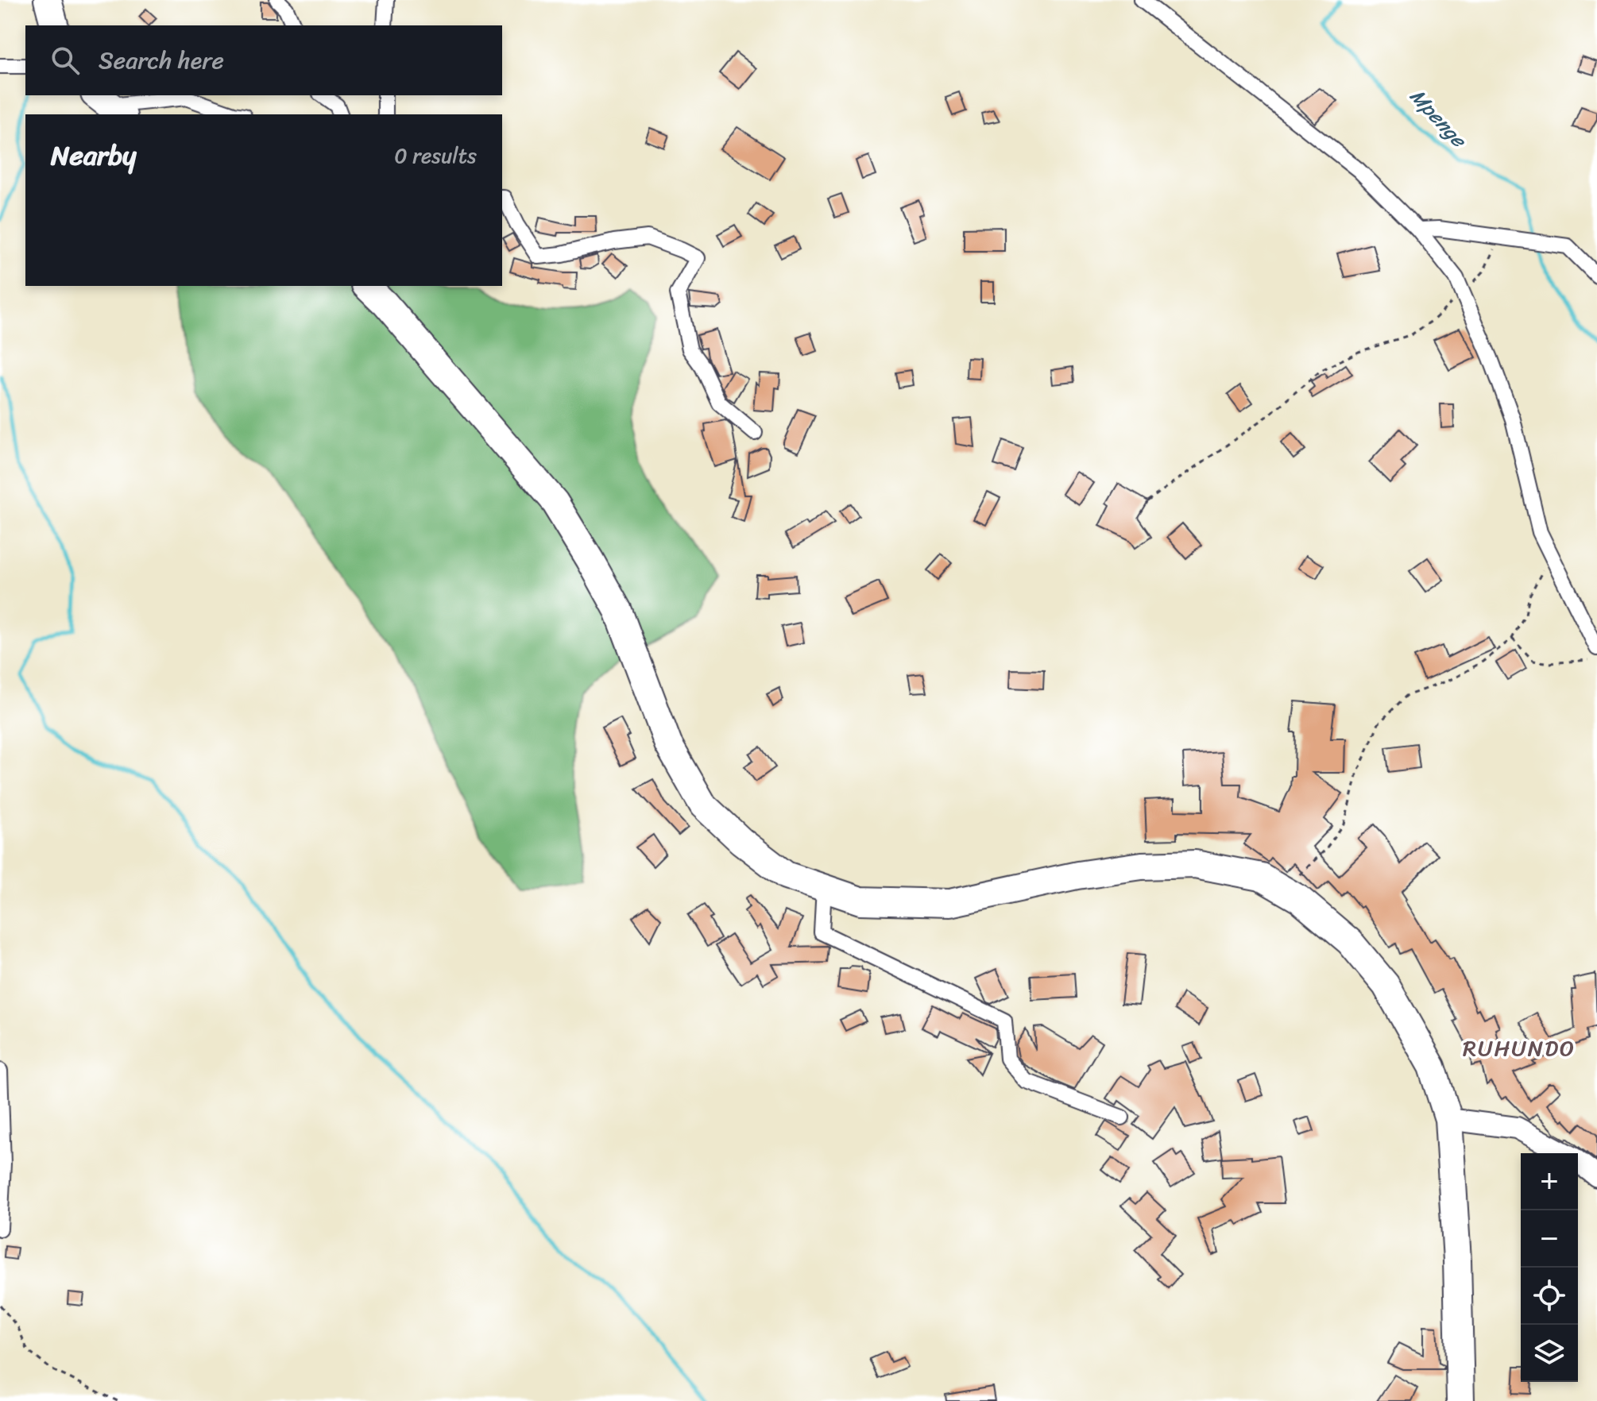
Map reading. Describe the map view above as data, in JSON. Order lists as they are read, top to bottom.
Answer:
{
  "districts": ["RUHUNDO"],
  "water": ["Mpenge"],
  "page": {
    "search": "Search here",
    "heading": ["Nearby", "0 results"],
    "map_buttons": ["+", "−"]
  }
}
